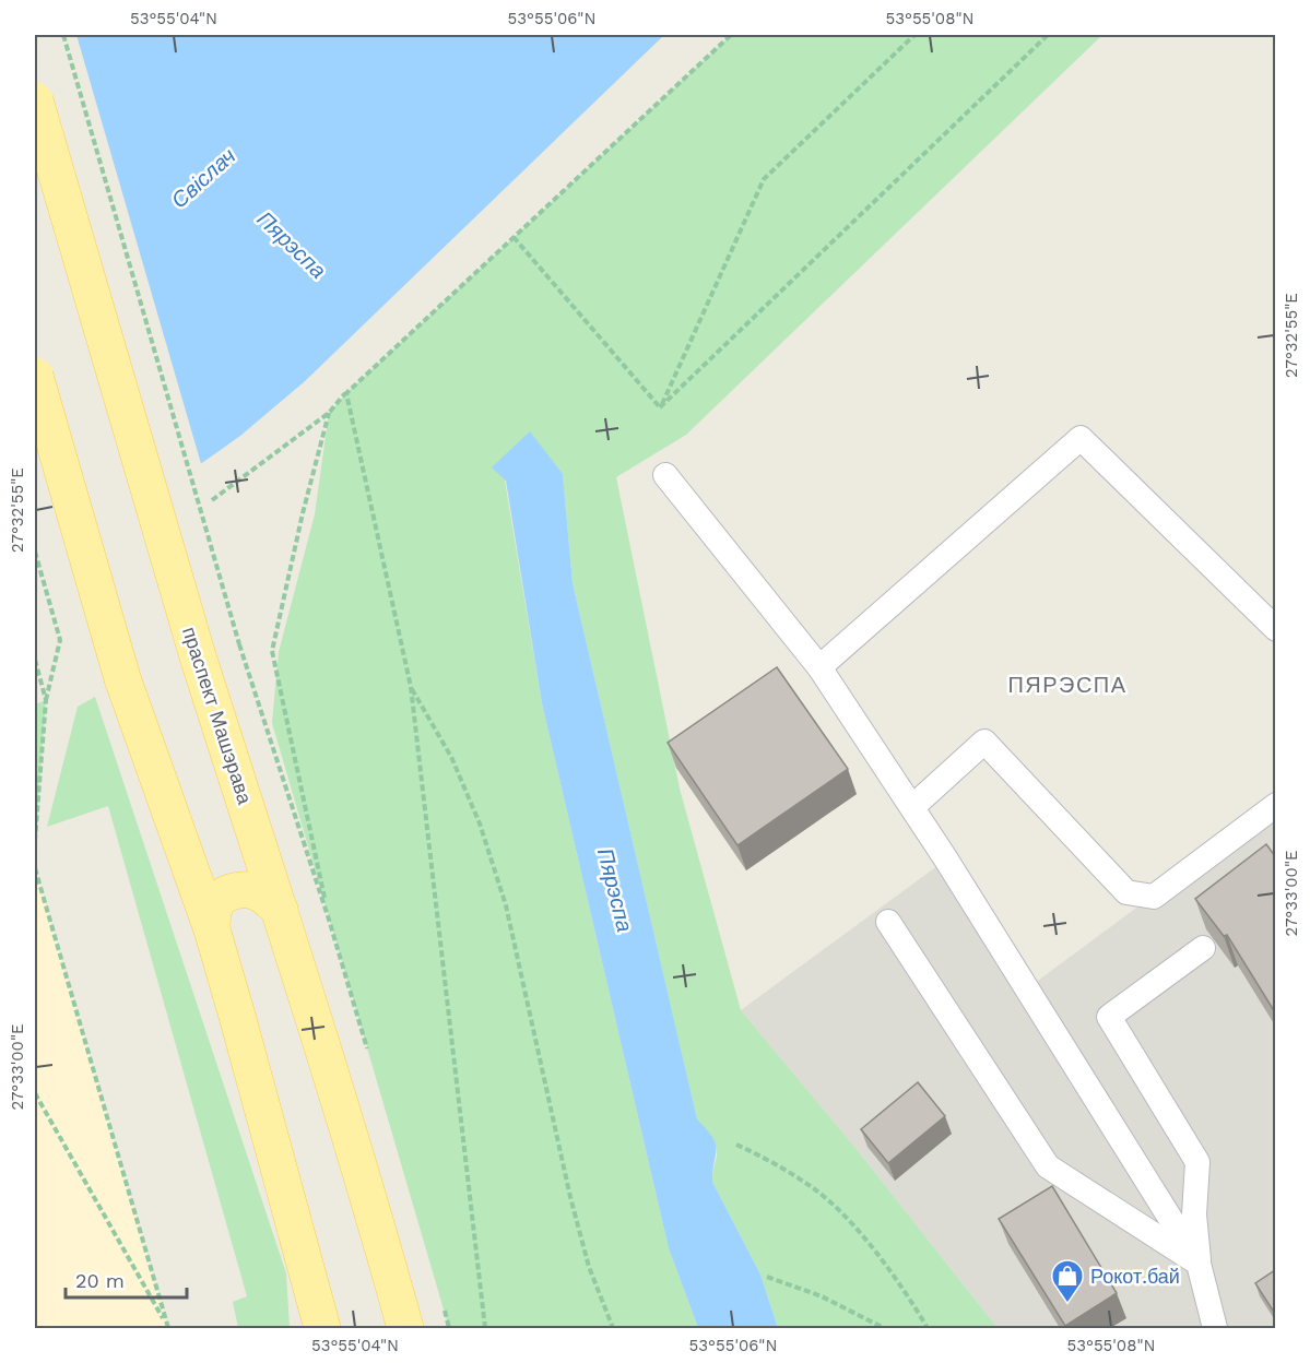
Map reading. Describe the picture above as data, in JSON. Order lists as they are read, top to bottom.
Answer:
{
  "streets": {
    "main road": ["праспект Машэрава"]
  },
  "districts": ["ПЯРЭСПА"],
  "water": ["Свіслач", "Пярэспа"],
  "places": {
    "shop": ["Рокот.бай"]
  },
  "scale_bar": "20 m",
  "coordinates": [
    "53°55'04\"N",
    "53°55'06\"N",
    "53°55'08\"N",
    "27°32'55\"E",
    "27°33'00\"E"
  ]
}
